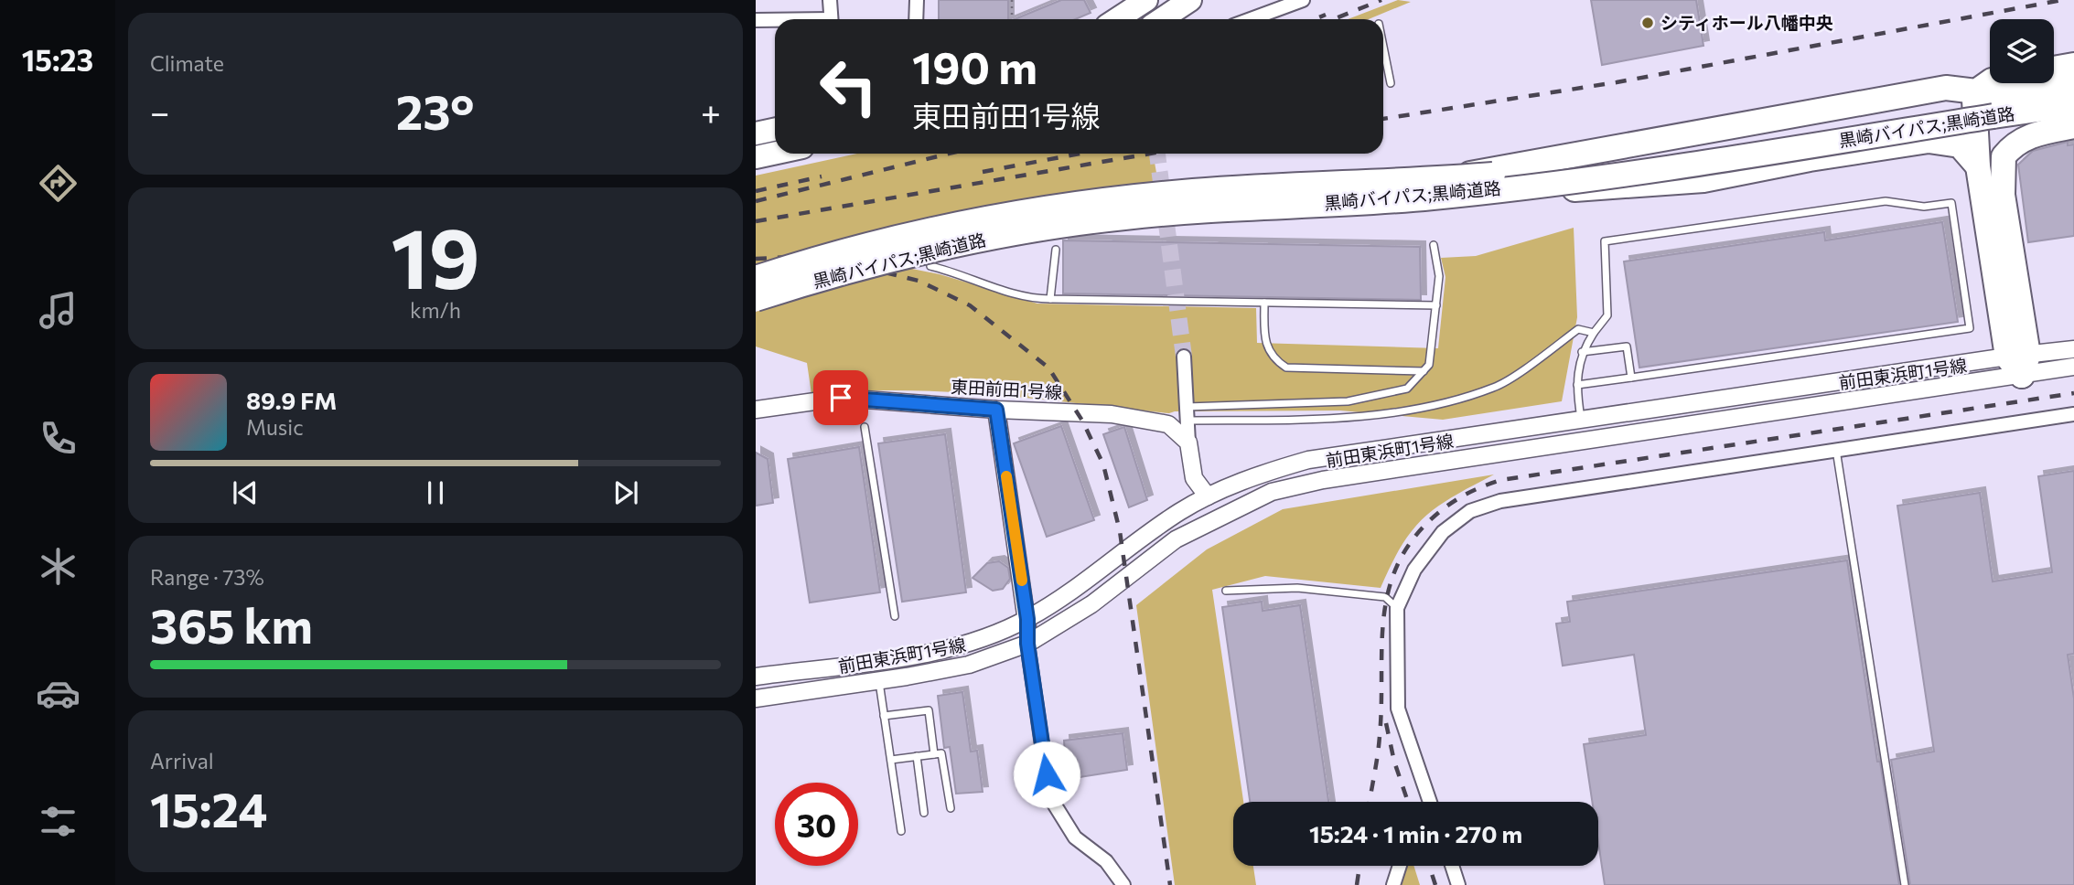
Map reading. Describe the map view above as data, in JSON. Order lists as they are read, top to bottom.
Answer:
{
  "streets": {
    "highway": ["黒崎バイパス;黒崎道路"],
    "street": ["前田東浜町1号線", "東田前田1号線"]
  },
  "places": ["シティホール八幡中央"],
  "page": {
    "tabs": "15:23",
    "tile": [
      "Climate",
      ["19", "km/h"],
      ["Range · 73%", "365 km"],
      ["Arrival", "15:24"]
    ],
    "turn": ["190 m", "東田前田1号線"],
    "heat": ["−", "23°", "+"],
    "song": ["89.9 FM", "Music"],
    "limit": "30",
    "trip": "15:24 · 1 min · 270 m"
  }
}
